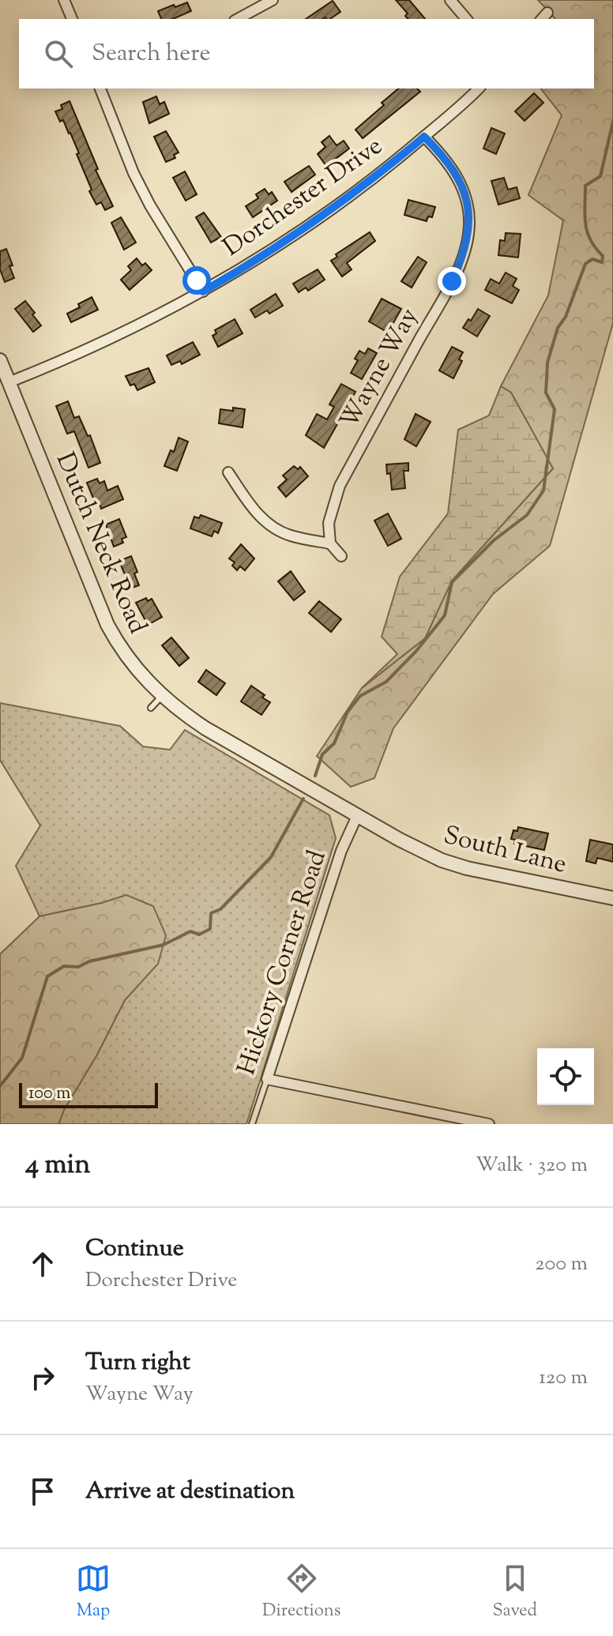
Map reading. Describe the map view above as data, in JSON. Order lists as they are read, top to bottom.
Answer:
{
  "streets": {
    "street": [
      "Dorchester Drive",
      "Wayne Way",
      "Dutch Neck Road",
      "South Lane",
      "Hickory Corner Road"
    ]
  },
  "crossings": [
    ["Dorchester Drive", "Wayne Way"],
    ["Dorchester Drive", "Dutch Neck Road"],
    ["Dutch Neck Road", "South Lane"],
    ["Dutch Neck Road", "Hickory Corner Road"],
    ["South Lane", "Hickory Corner Road"]
  ],
  "scale_bar": "100 m",
  "page": {
    "search": "Search here",
    "scale": "100 m",
    "heading": ["4 min", "Walk · 320 m"],
    "list": [
      ["Continue", "Dorchester Drive", "200 m"],
      ["Turn right", "Wayne Way", "120 m"],
      "Arrive at destination"
    ],
    "nav": ["Map", "Directions", "Saved"]
  }
}
